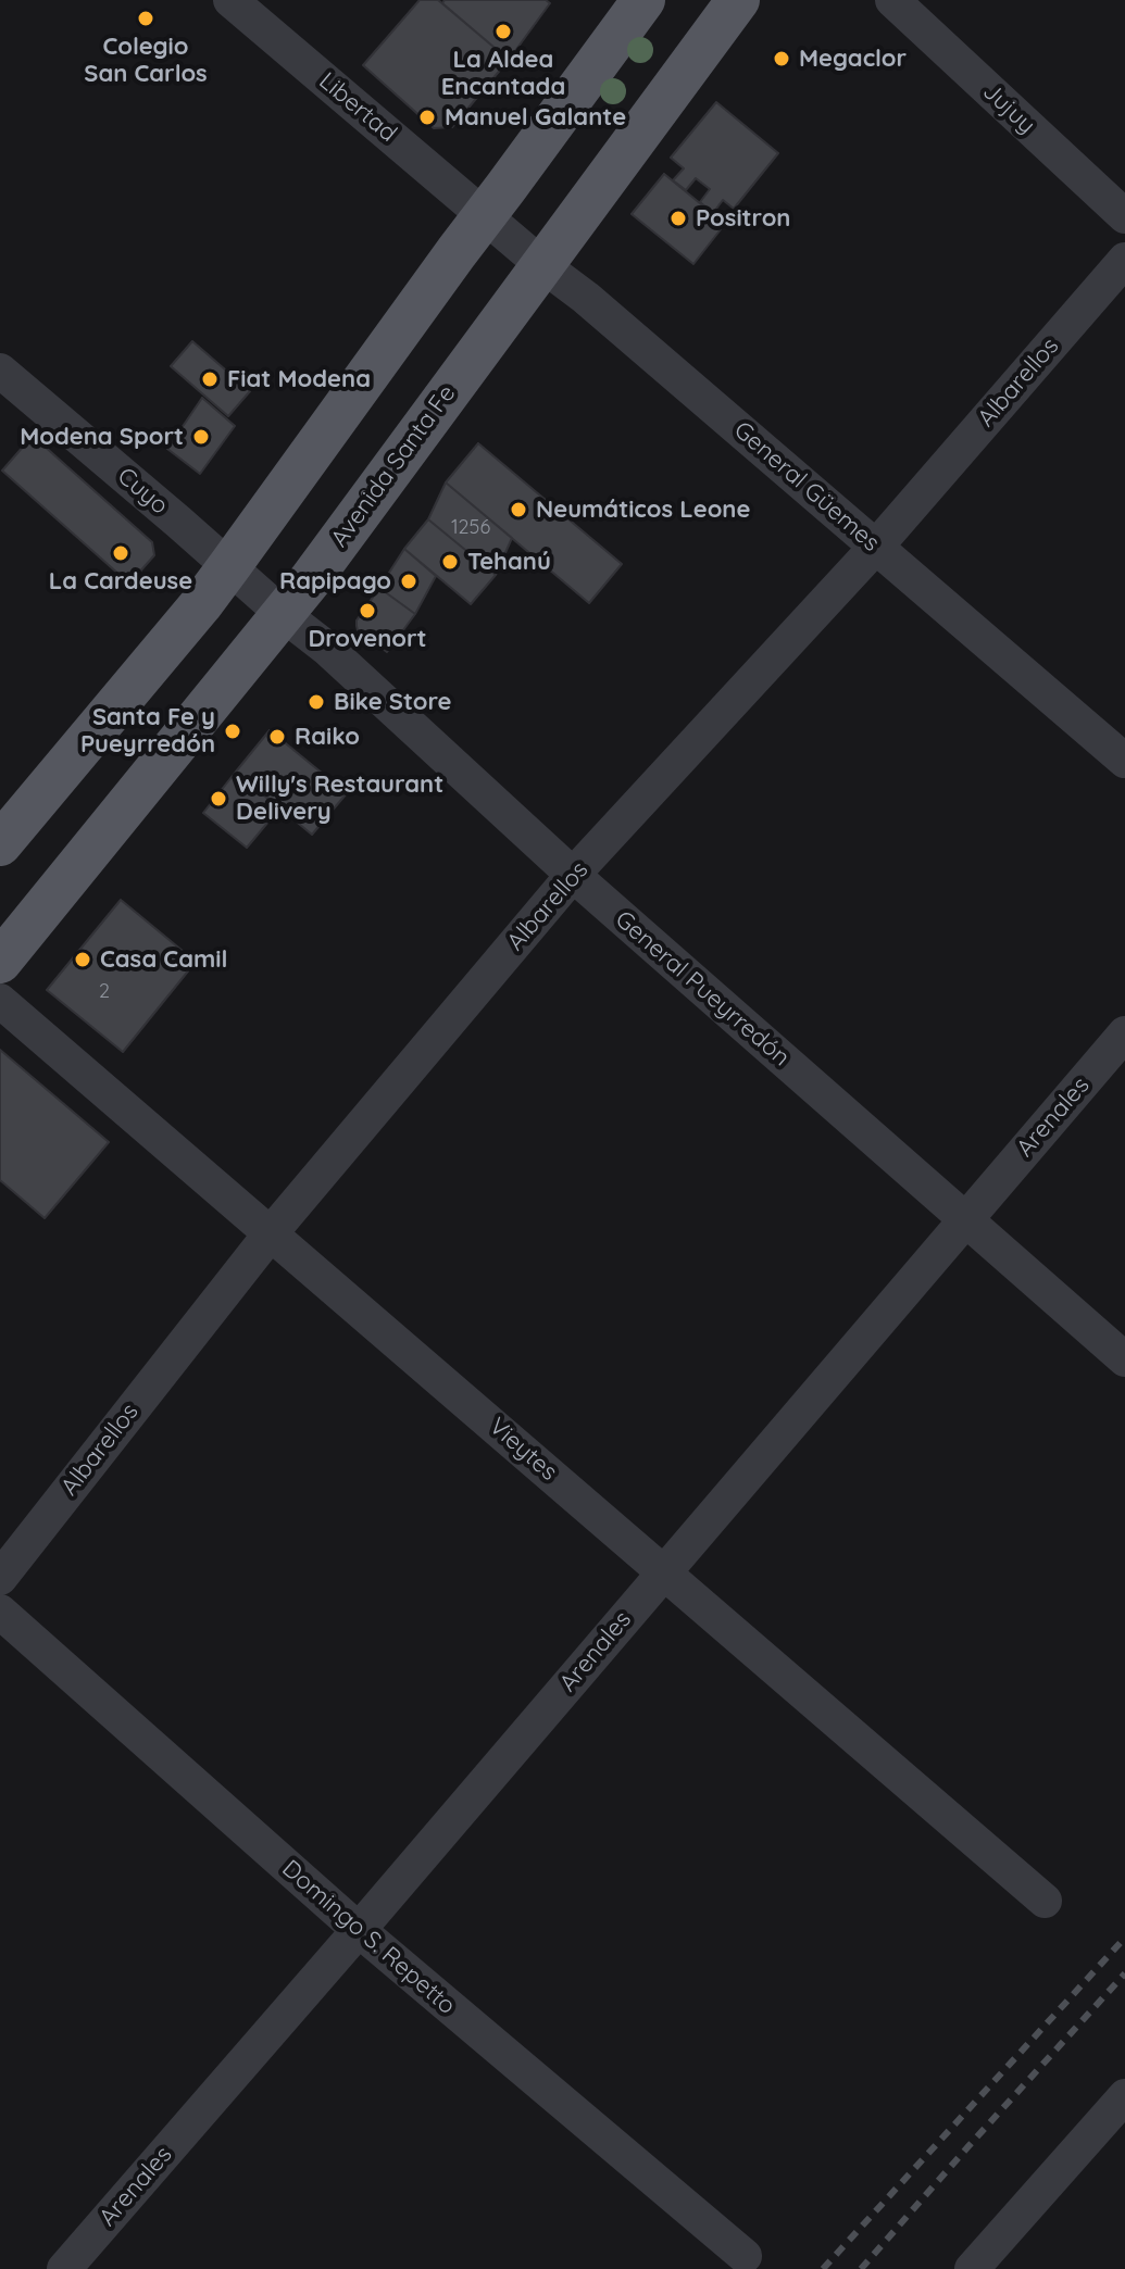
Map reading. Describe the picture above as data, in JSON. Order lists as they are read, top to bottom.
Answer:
{
  "streets": {
    "main road": ["Avenida Santa Fe"],
    "street": [
      "Libertad",
      "Jujuy",
      "Albarellos",
      "General Güemes",
      "Cuyo",
      "General Pueyrredón",
      "Arenales",
      "Vieytes",
      "Domingo S. Repetto"
    ]
  },
  "crossings": [
    ["Libertad", "General Güemes"],
    ["Albarellos", "General Güemes"],
    ["Albarellos", "General Pueyrredón"],
    ["Albarellos", "Vieytes"],
    ["Avenida Santa Fe", "General Güemes"],
    ["Avenida Santa Fe", "Cuyo"],
    ["Avenida Santa Fe", "General Pueyrredón"],
    ["Cuyo", "General Pueyrredón"],
    ["General Pueyrredón", "Arenales"],
    ["Arenales", "Vieytes"],
    ["Arenales", "Domingo S. Repetto"]
  ],
  "places": [
    "Colegio San Carlos",
    "La Aldea Encantada",
    "Megaclor",
    "Manuel Galante",
    "Positron",
    "Fiat Modena",
    "Modena Sport",
    "Neumáticos Leone",
    "La Cardeuse",
    "Tehanú",
    "Rapipago",
    "Drovenort",
    "Bike Store",
    "Santa Fe y Pueyrredón",
    "Raiko",
    "Willy's Restaurant Delivery",
    "Casa Camil"
  ],
  "house_numbers": ["1256", "2"]
}
